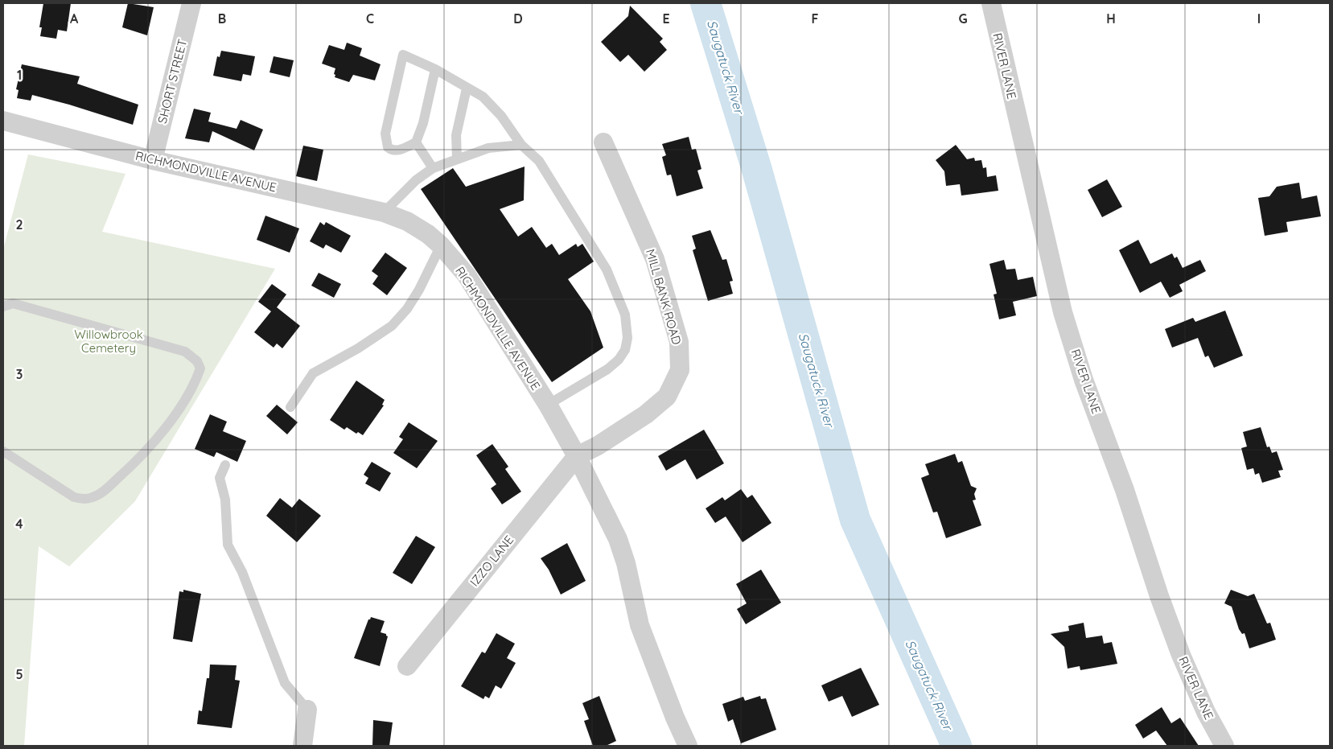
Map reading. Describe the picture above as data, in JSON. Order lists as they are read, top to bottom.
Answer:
{
  "streets": {
    "street": [
      "RIVER LANE",
      "SHORT STREET",
      "RICHMONDVILLE AVENUE",
      "MILL BANK ROAD",
      "IZZO LANE"
    ]
  },
  "crossings": [
    ["SHORT STREET", "RICHMONDVILLE AVENUE"],
    ["RICHMONDVILLE AVENUE", "MILL BANK ROAD"],
    ["RICHMONDVILLE AVENUE", "IZZO LANE"],
    ["MILL BANK ROAD", "IZZO LANE"]
  ],
  "water": ["Saugatuck River"],
  "parks": ["Willowbrook Cemetery"],
  "grid": {
    "columns": [
      "A",
      "B",
      "C",
      "D",
      "E",
      "F",
      "G",
      "H",
      "I"
    ],
    "rows": [
      "1",
      "2",
      "3",
      "4",
      "5"
    ]
  }
}
